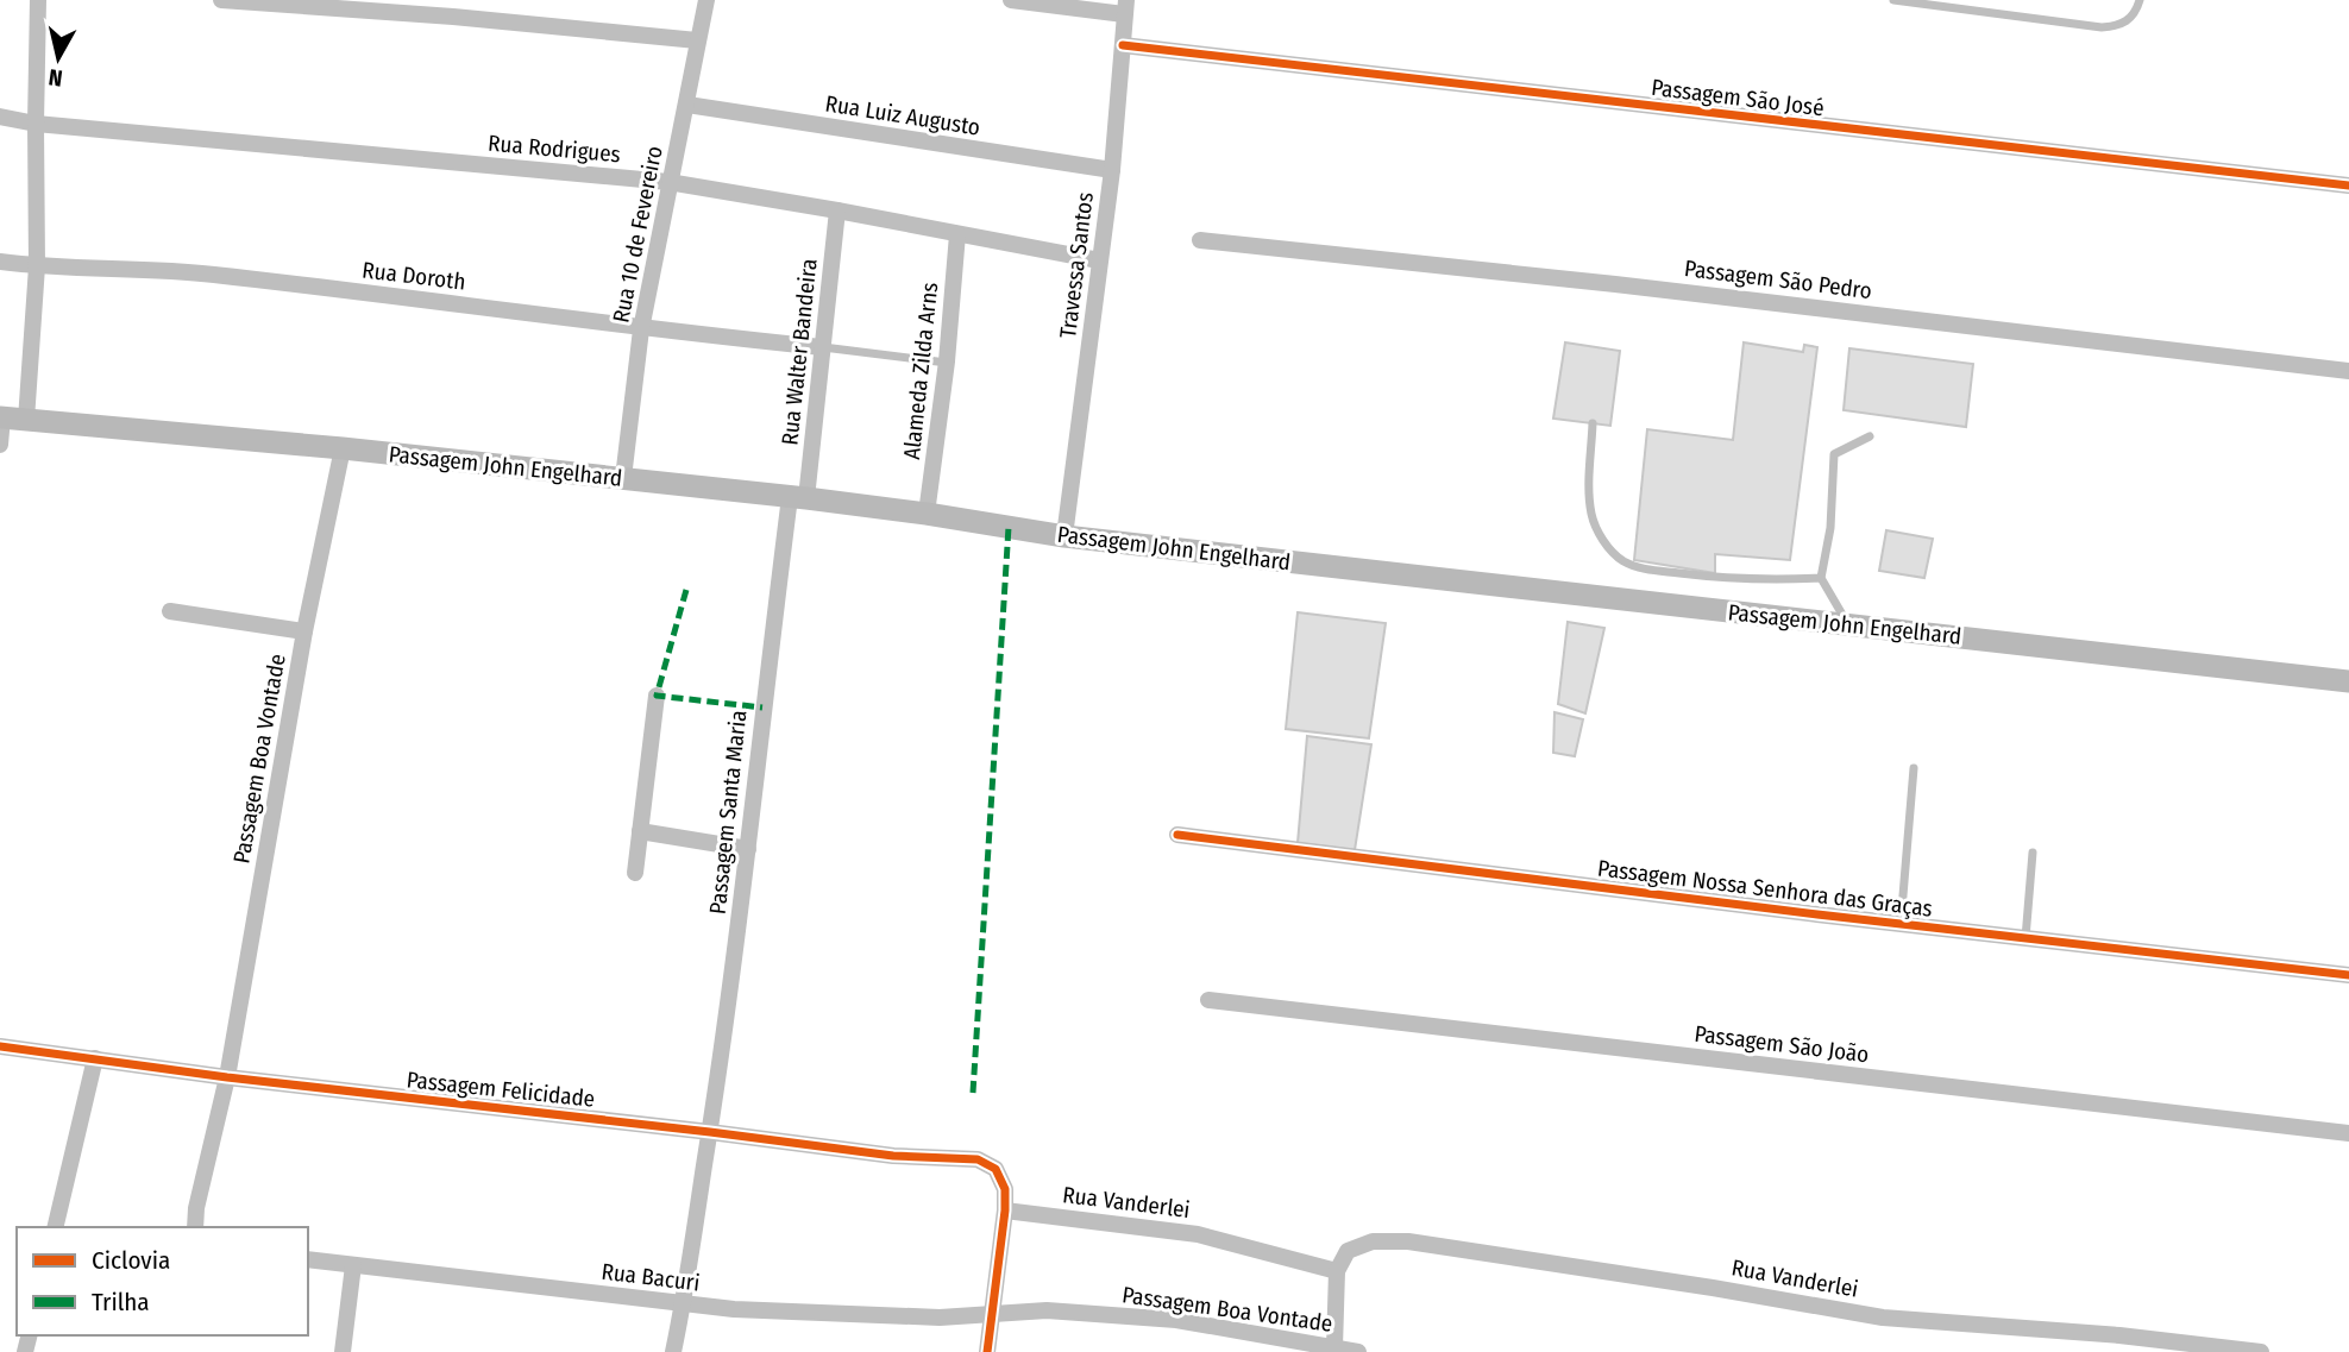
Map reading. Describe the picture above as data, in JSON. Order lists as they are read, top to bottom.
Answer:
{
  "streets": {
    "main road": ["Passagem John Engelhard"],
    "street": [
      "Passagem São José",
      "Rua Luiz Augusto",
      "Rua Rodrigues",
      "Rua 10 de Fevereiro",
      "Travessa Santos",
      "Rua Doroth",
      "Passagem São Pedro",
      "Rua Walter Bandeira",
      "Alameda Zilda Arns",
      "Passagem Boa Vontade",
      "Passagem Santa Maria",
      "Passagem Nossa Senhora das Graças",
      "Passagem São João",
      "Passagem Felicidade",
      "Rua Vanderlei",
      "Rua Bacuri"
    ]
  },
  "crossings": [
    ["Passagem São José", "Travessa Santos"],
    ["Rua Luiz Augusto", "Rua 10 de Fevereiro"],
    ["Rua Luiz Augusto", "Travessa Santos"],
    ["Rua Rodrigues", "Rua 10 de Fevereiro"],
    ["Rua Rodrigues", "Travessa Santos"],
    ["Rua Rodrigues", "Rua Walter Bandeira"],
    ["Rua Rodrigues", "Alameda Zilda Arns"],
    ["Rua 10 de Fevereiro", "Rua Doroth"],
    ["Rua 10 de Fevereiro", "Passagem John Engelhard"],
    ["Travessa Santos", "Passagem John Engelhard"],
    ["Rua Doroth", "Rua Walter Bandeira"],
    ["Rua Walter Bandeira", "Passagem John Engelhard"],
    ["Rua Walter Bandeira", "Passagem Santa Maria"],
    ["Alameda Zilda Arns", "Passagem John Engelhard"],
    ["Passagem John Engelhard", "Passagem Boa Vontade"],
    ["Passagem John Engelhard", "Passagem Santa Maria"],
    ["Passagem Boa Vontade", "Passagem Felicidade"],
    ["Passagem Boa Vontade", "Rua Bacuri"],
    ["Passagem Santa Maria", "Passagem Felicidade"],
    ["Passagem Santa Maria", "Rua Bacuri"],
    ["Passagem Felicidade", "Rua Vanderlei"]
  ],
  "legend": ["Ciclovia", "Trilha"],
  "north": "bottom"
}
